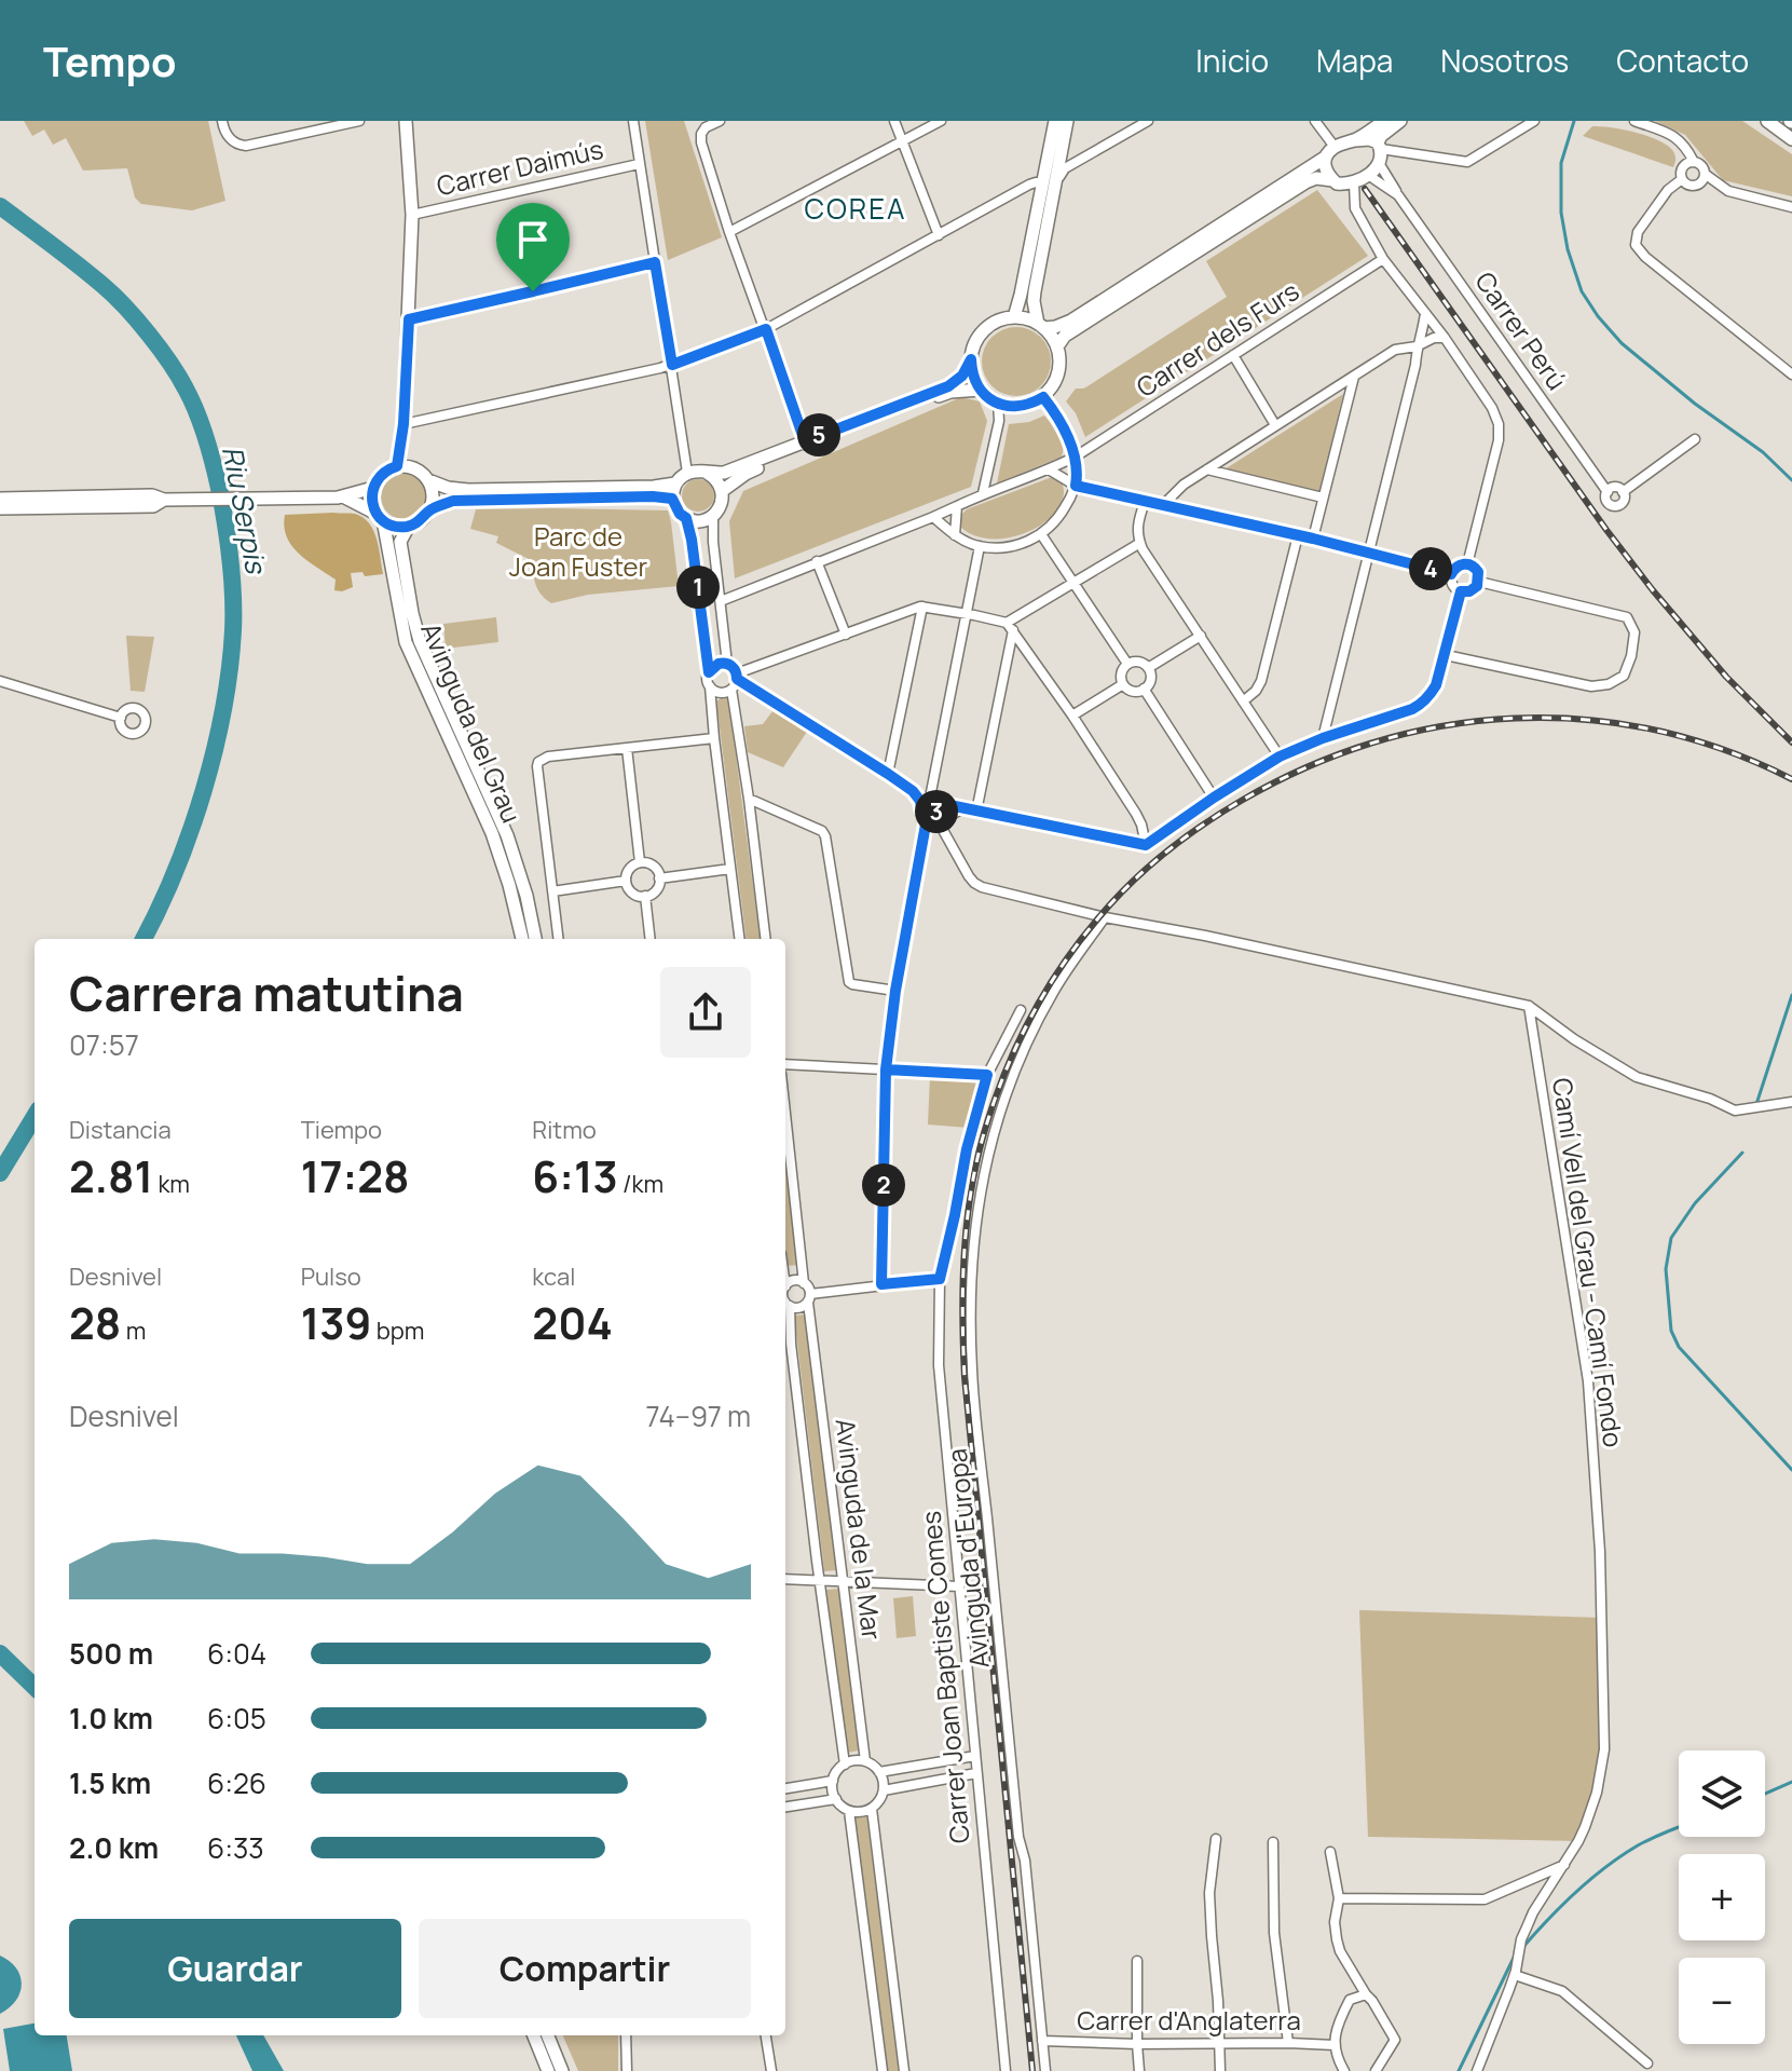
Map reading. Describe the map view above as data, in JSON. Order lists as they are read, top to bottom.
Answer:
{
  "streets": {
    "main road": ["Avinguda del Grau"],
    "street": [
      "Carrer Daimús",
      "Carrer Perú",
      "Carrer dels Furs",
      "Camí Vell del Grau - Camí Fondo",
      "Avinguda de la Mar",
      "Avinguda d'Europa",
      "Carrer Joan Baptiste Comes",
      "Carrer d'Anglaterra"
    ]
  },
  "crossings": [
    ["Avinguda d'Europa", "Carrer d'Anglaterra"]
  ],
  "districts": ["COREA"],
  "water": ["Riu Serpis"],
  "parks": ["Parc de Joan Fuster"],
  "page": {
    "header": "Tempo",
    "nav": [
      "Inicio",
      "Mapa",
      "Nosotros",
      "Contacto"
    ],
    "pins": [
      "5",
      "4",
      "1",
      "3",
      "2"
    ],
    "heading": ["Carrera matutina", "07:57"],
    "stats": [
      ["Distancia", "2.81 km"],
      ["Tiempo", "17:28"],
      ["Ritmo", "6:13 /km"],
      ["Desnivel", "28 m"],
      ["Pulso", "139 bpm"],
      ["kcal", "204"]
    ],
    "chart": ["Desnivel", "74–97 m"],
    "list": [
      {
        "name": "500 m",
        "note": "6:04"
      },
      {
        "name": "1.0 km",
        "note": "6:05"
      },
      {
        "name": "1.5 km",
        "note": "6:26"
      },
      {
        "name": "2.0 km",
        "note": "6:33"
      }
    ],
    "map_buttons": ["+", "−"],
    "buttons": ["Guardar", "Compartir"]
  }
}
